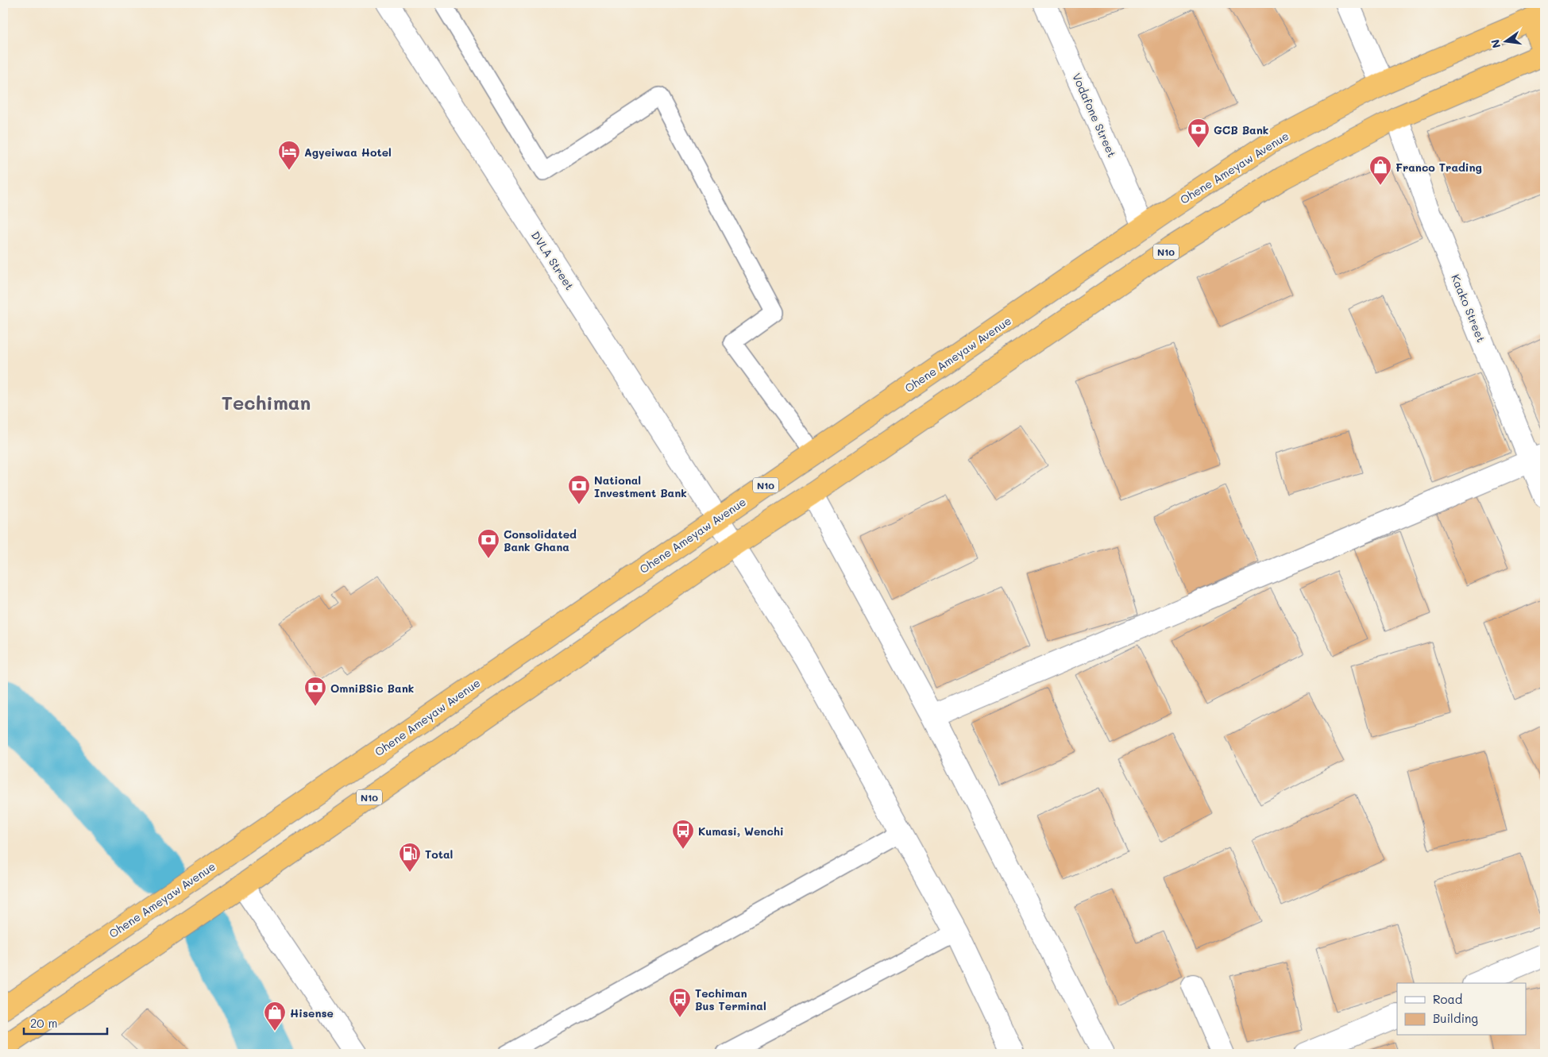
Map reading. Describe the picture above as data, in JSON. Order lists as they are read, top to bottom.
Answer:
{
  "streets": {
    "highway": ["Ohene Ameyaw Avenue", "N10"],
    "street": ["Vodafone Street", "DVLA Street", "Kaako Street"]
  },
  "crossings": [
    ["Vodafone Street", "Ohene Ameyaw Avenue"],
    ["Ohene Ameyaw Avenue", "DVLA Street"],
    ["N10", "DVLA Street"],
    ["N10", "Kaako Street"]
  ],
  "districts": ["Techiman"],
  "places": {
    "bank": [
      "GCB Bank",
      "National Investment Bank",
      "Consolidated Bank Ghana",
      "OmniBSic Bank"
    ],
    "hotel": ["Agyeiwaa Hotel"],
    "shop": ["Franco Trading", "Hisense"],
    "bus stop": ["Kumasi, Wenchi", "Techiman Bus Terminal"],
    "fuel station": ["Total"]
  },
  "legend": ["Road", "Building"],
  "scale_bar": "20 m",
  "north": "left"
}
